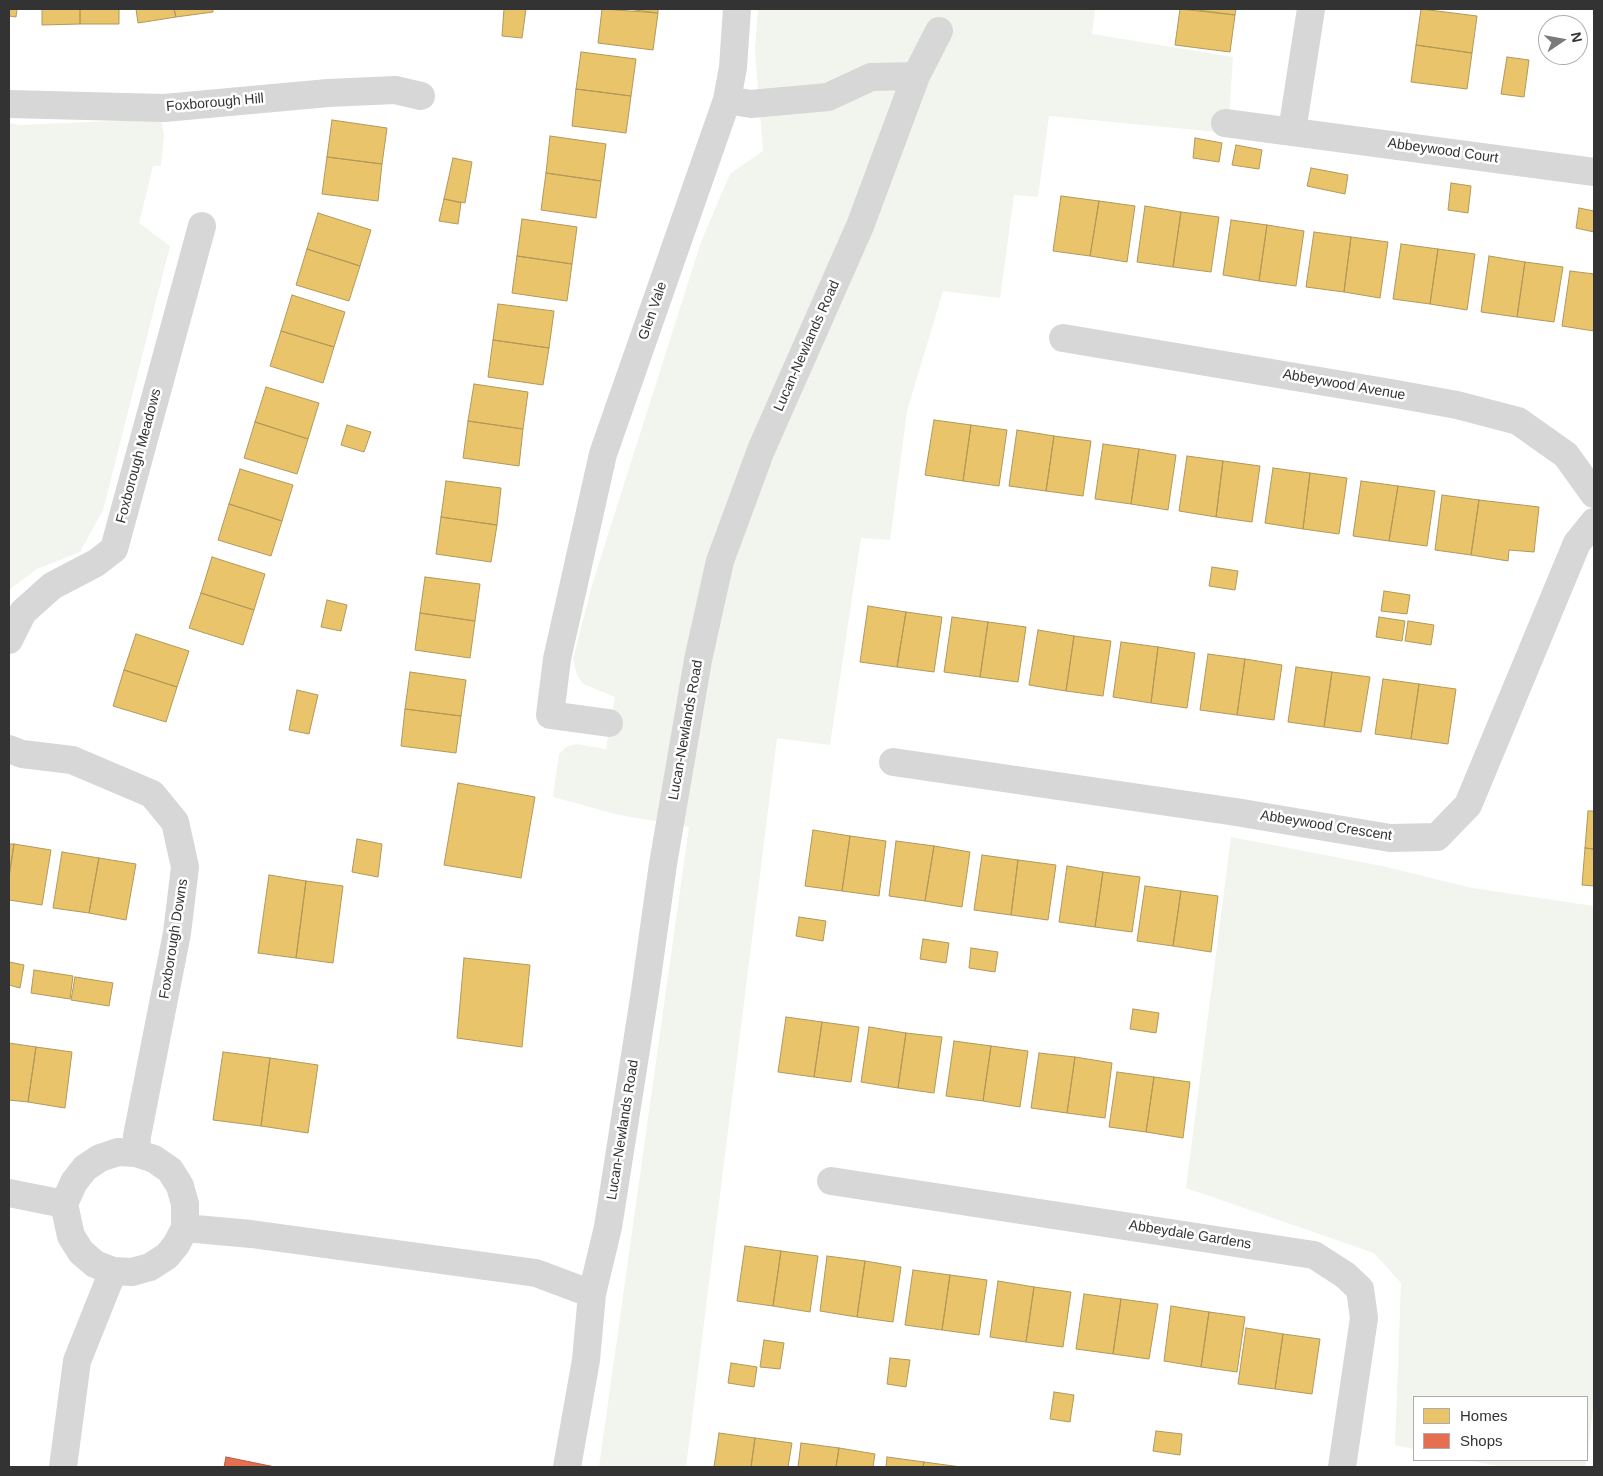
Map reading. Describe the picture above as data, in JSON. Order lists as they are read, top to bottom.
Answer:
{
  "streets": {
    "street": [
      "Foxborough Hill",
      "Abbeywood Court",
      "Glen Vale",
      "Lucan-Newlands Road",
      "Abbeywood Avenue",
      "Foxborough Meadows",
      "Abbeywood Crescent",
      "Foxborough Downs",
      "Abbeydale Gardens"
    ]
  },
  "legend": ["Homes", "Shops"],
  "north": "right"
}
